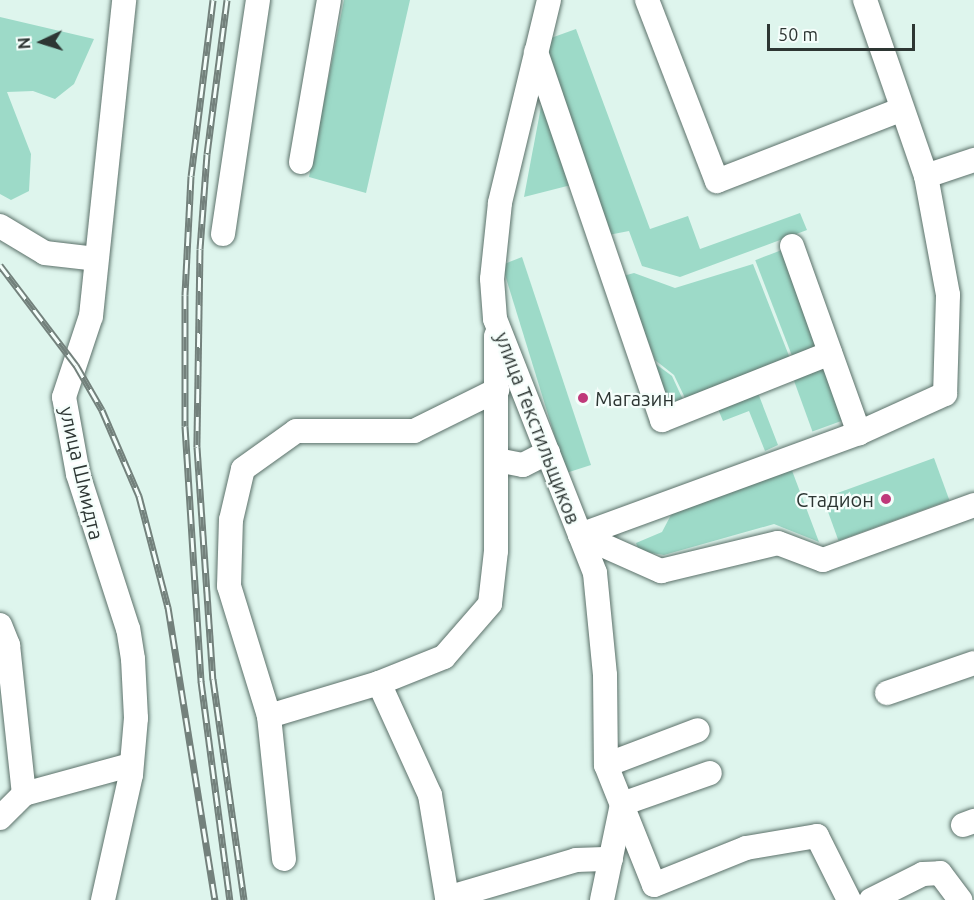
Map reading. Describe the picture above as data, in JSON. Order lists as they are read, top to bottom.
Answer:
{
  "streets": {
    "street": ["улица Текстильщиков", "улица Шмидта"]
  },
  "places": ["Магазин", "Стадион"],
  "scale_bar": "50 m",
  "north": "left"
}
